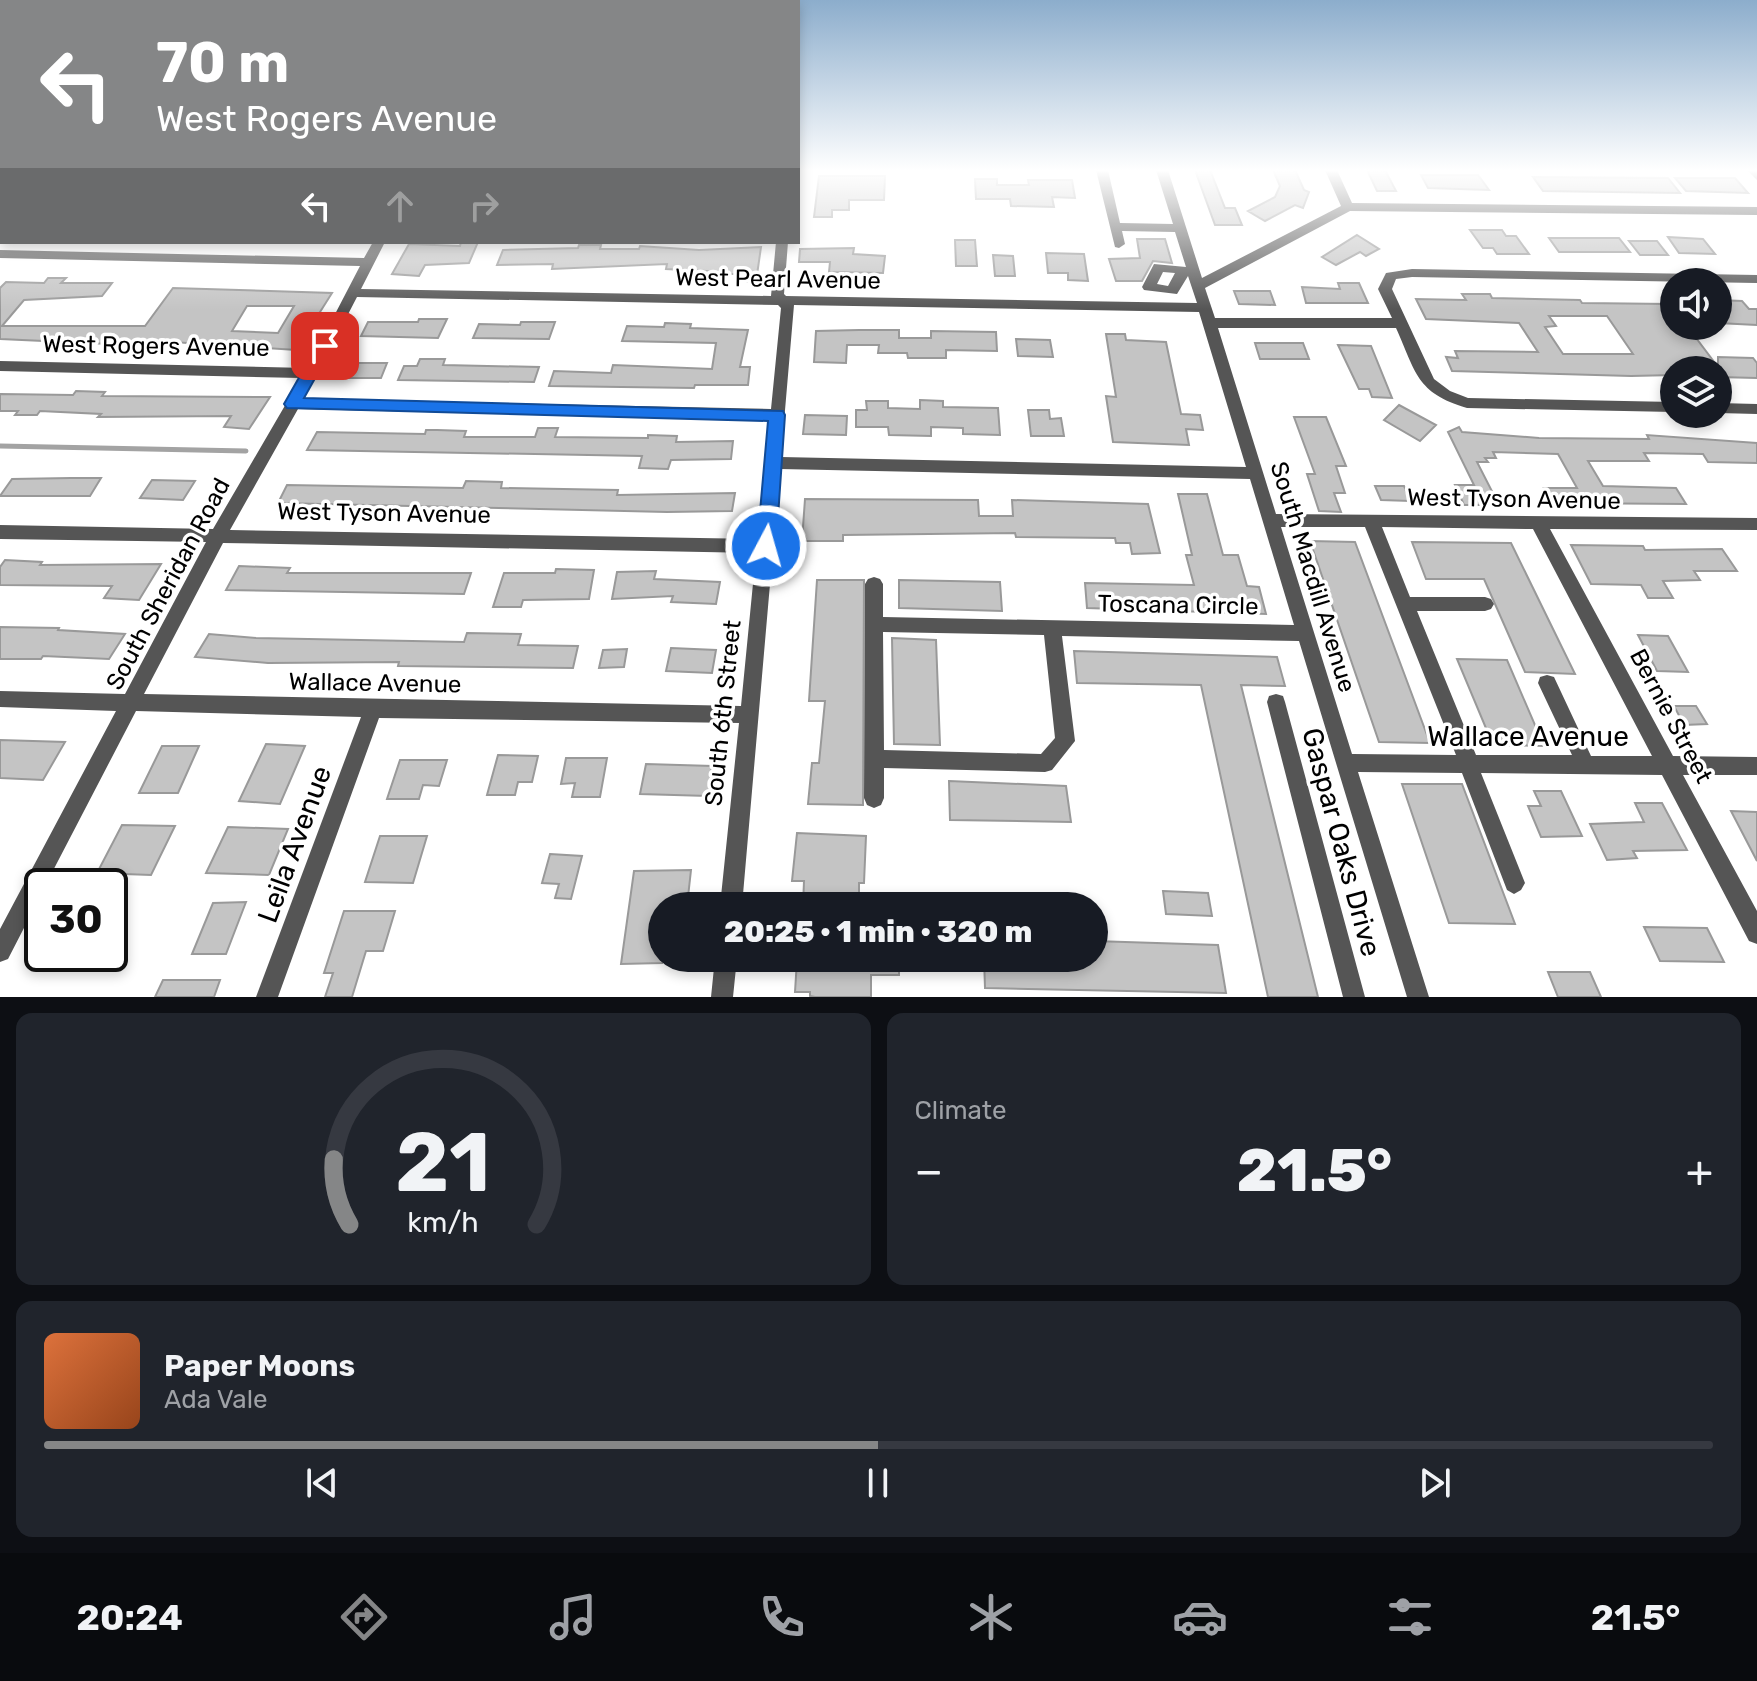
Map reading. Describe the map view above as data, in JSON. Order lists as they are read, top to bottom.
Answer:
{
  "streets": {
    "street": [
      "West Pearl Avenue",
      "West Rogers Avenue",
      "West Tyson Avenue",
      "South Macdill Avenue",
      "South Sheridan Road",
      "Toscana Circle",
      "Wallace Avenue",
      "South 6th Street",
      "Bernie Street",
      "Gaspar Oaks Drive",
      "Leila Avenue"
    ]
  },
  "crossings": [
    ["West Pearl Avenue", "South Macdill Avenue"],
    ["West Pearl Avenue", "South Sheridan Road"],
    ["West Pearl Avenue", "South 6th Street"],
    ["West Rogers Avenue", "South Sheridan Road"],
    ["West Tyson Avenue", "South Macdill Avenue"],
    ["West Tyson Avenue", "South Sheridan Road"],
    ["West Tyson Avenue", "South 6th Street"],
    ["West Tyson Avenue", "Bernie Street"],
    ["South Macdill Avenue", "Toscana Circle"],
    ["South Macdill Avenue", "Wallace Avenue"],
    ["South Sheridan Road", "Wallace Avenue"],
    ["Wallace Avenue", "South 6th Street"],
    ["Wallace Avenue", "Bernie Street"],
    ["Wallace Avenue", "Leila Avenue"]
  ],
  "page": {
    "turn": ["70 m", "West Rogers Avenue"],
    "limit": "30",
    "trip": "20:25 · 1 min · 320 m",
    "tile": "Climate",
    "heat": ["−", "21.5°", "+"],
    "song": ["Paper Moons", "Ada Vale"],
    "tabs": ["20:24", "21.5°"],
    "gauge": ["21", "km/h"]
  }
}
